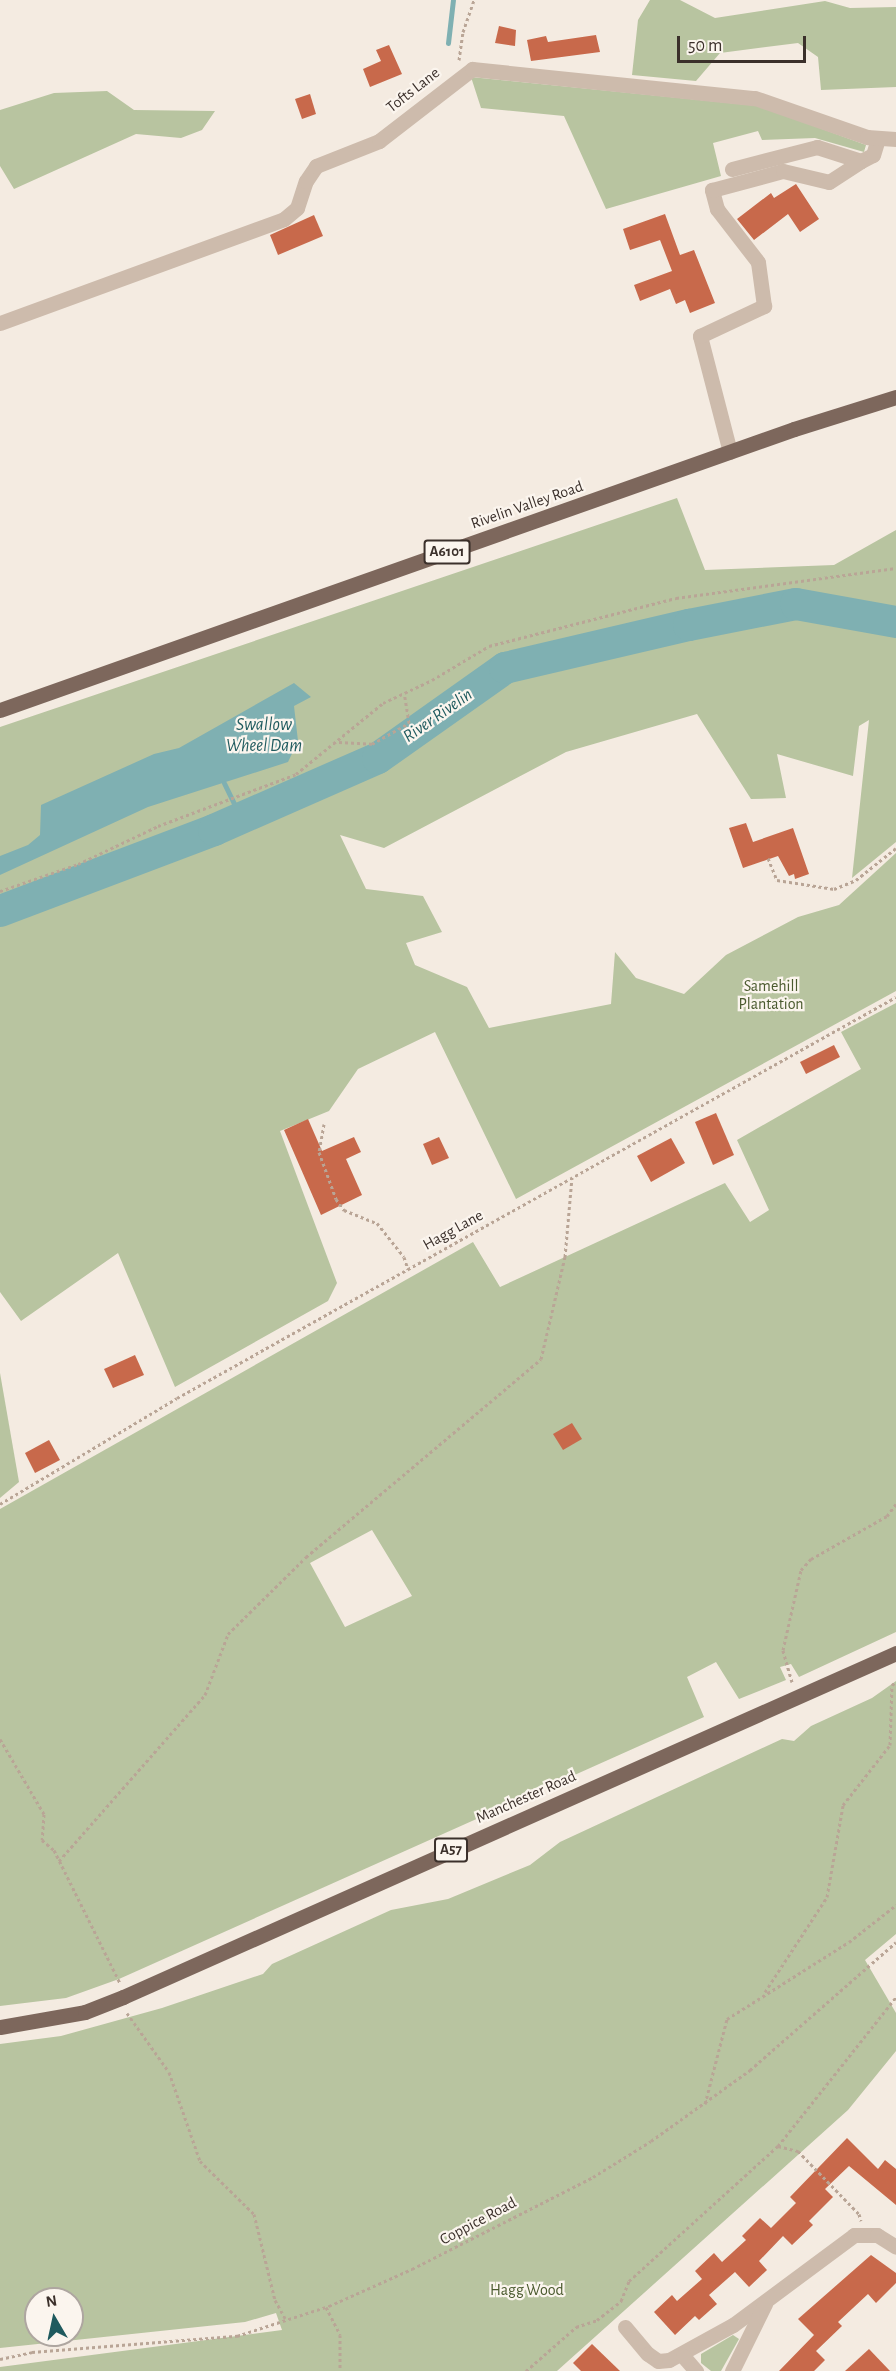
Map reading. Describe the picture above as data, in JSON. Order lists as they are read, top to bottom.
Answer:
{
  "streets": {
    "main road": [
      "Rivelin Valley Road",
      "A6101",
      "Manchester Road",
      "A57"
    ],
    "street": ["Tofts Lane"],
    "path": ["Hagg Lane", "Coppice Road"]
  },
  "water": ["River Rivelin", "Swallow Wheel Dam"],
  "parks": ["Samehill Plantation", "Hagg Wood"],
  "scale_bar": "50 m",
  "north": "top"
}
